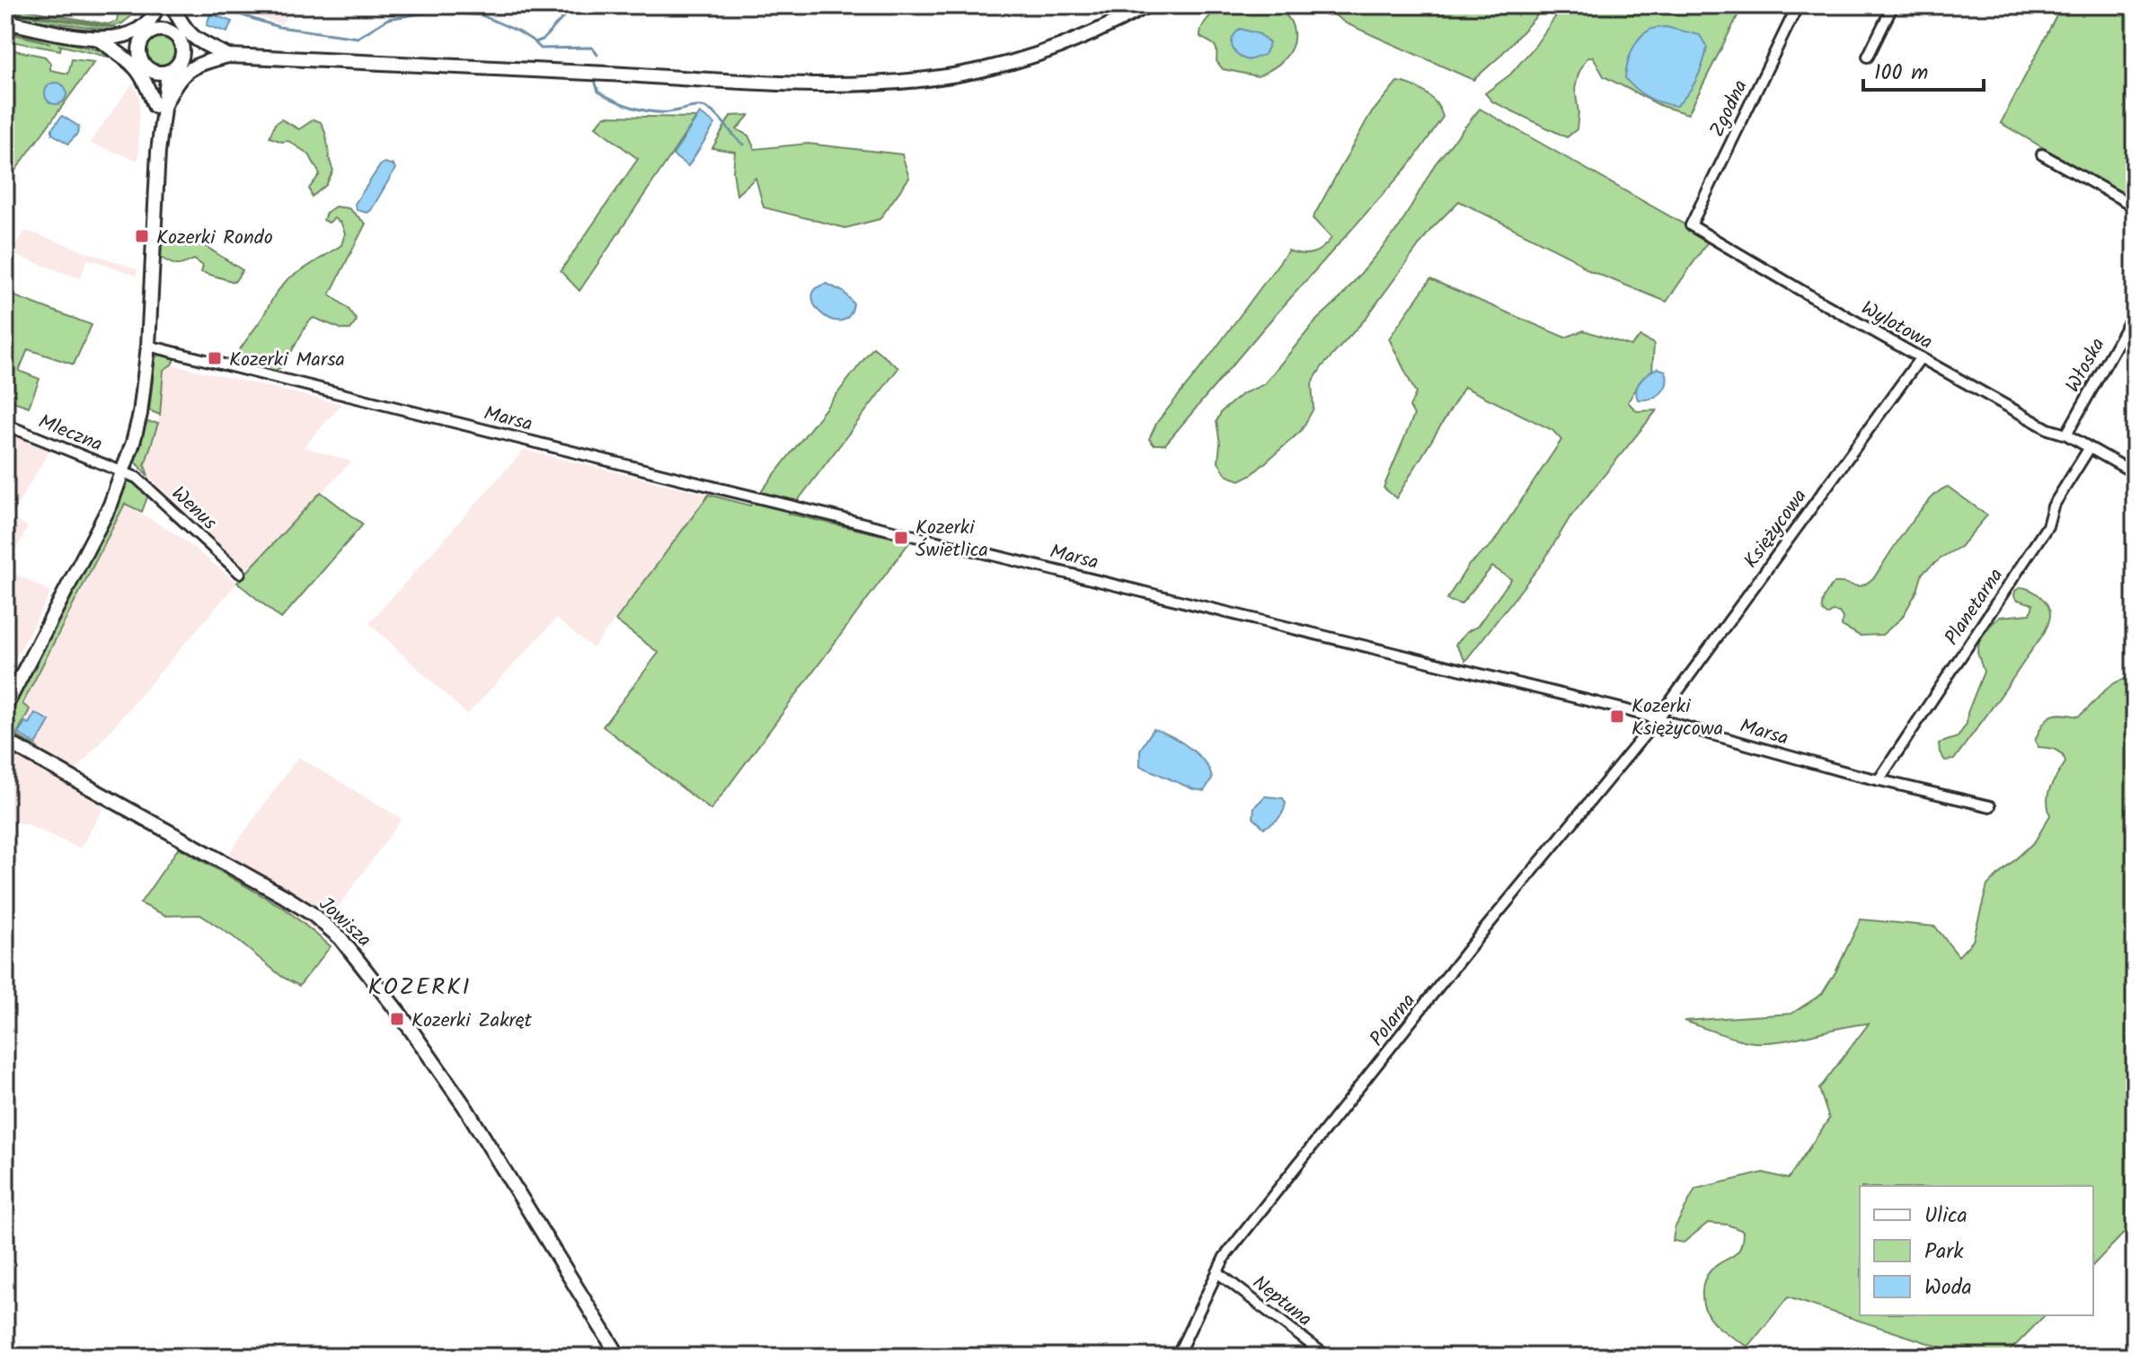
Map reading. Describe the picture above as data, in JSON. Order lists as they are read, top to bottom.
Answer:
{
  "streets": {
    "main road": ["Jowisza"],
    "street": [
      "Zgodna",
      "Wylotowa",
      "Włoska",
      "Marsa",
      "Mleczna",
      "Wenus",
      "Księżycowa",
      "Planetarna",
      "Polarna",
      "Neptuna"
    ]
  },
  "crossings": [
    ["Zgodna", "Wylotowa"],
    ["Wylotowa", "Włoska"],
    ["Wylotowa", "Księżycowa"],
    ["Wylotowa", "Planetarna"],
    ["Marsa", "Księżycowa"],
    ["Marsa", "Planetarna"],
    ["Marsa", "Polarna"],
    ["Mleczna", "Wenus"],
    ["Księżycowa", "Polarna"],
    ["Polarna", "Neptuna"]
  ],
  "districts": ["KOZERKI"],
  "places": {
    "transit": [
      "Kozerki Rondo",
      "Kozerki Marsa",
      "Kozerki Świetlica",
      "Kozerki Księżycowa",
      "Kozerki Zakręt"
    ]
  },
  "legend": ["Ulica", "Park", "Woda"],
  "scale_bar": "100 m"
}
